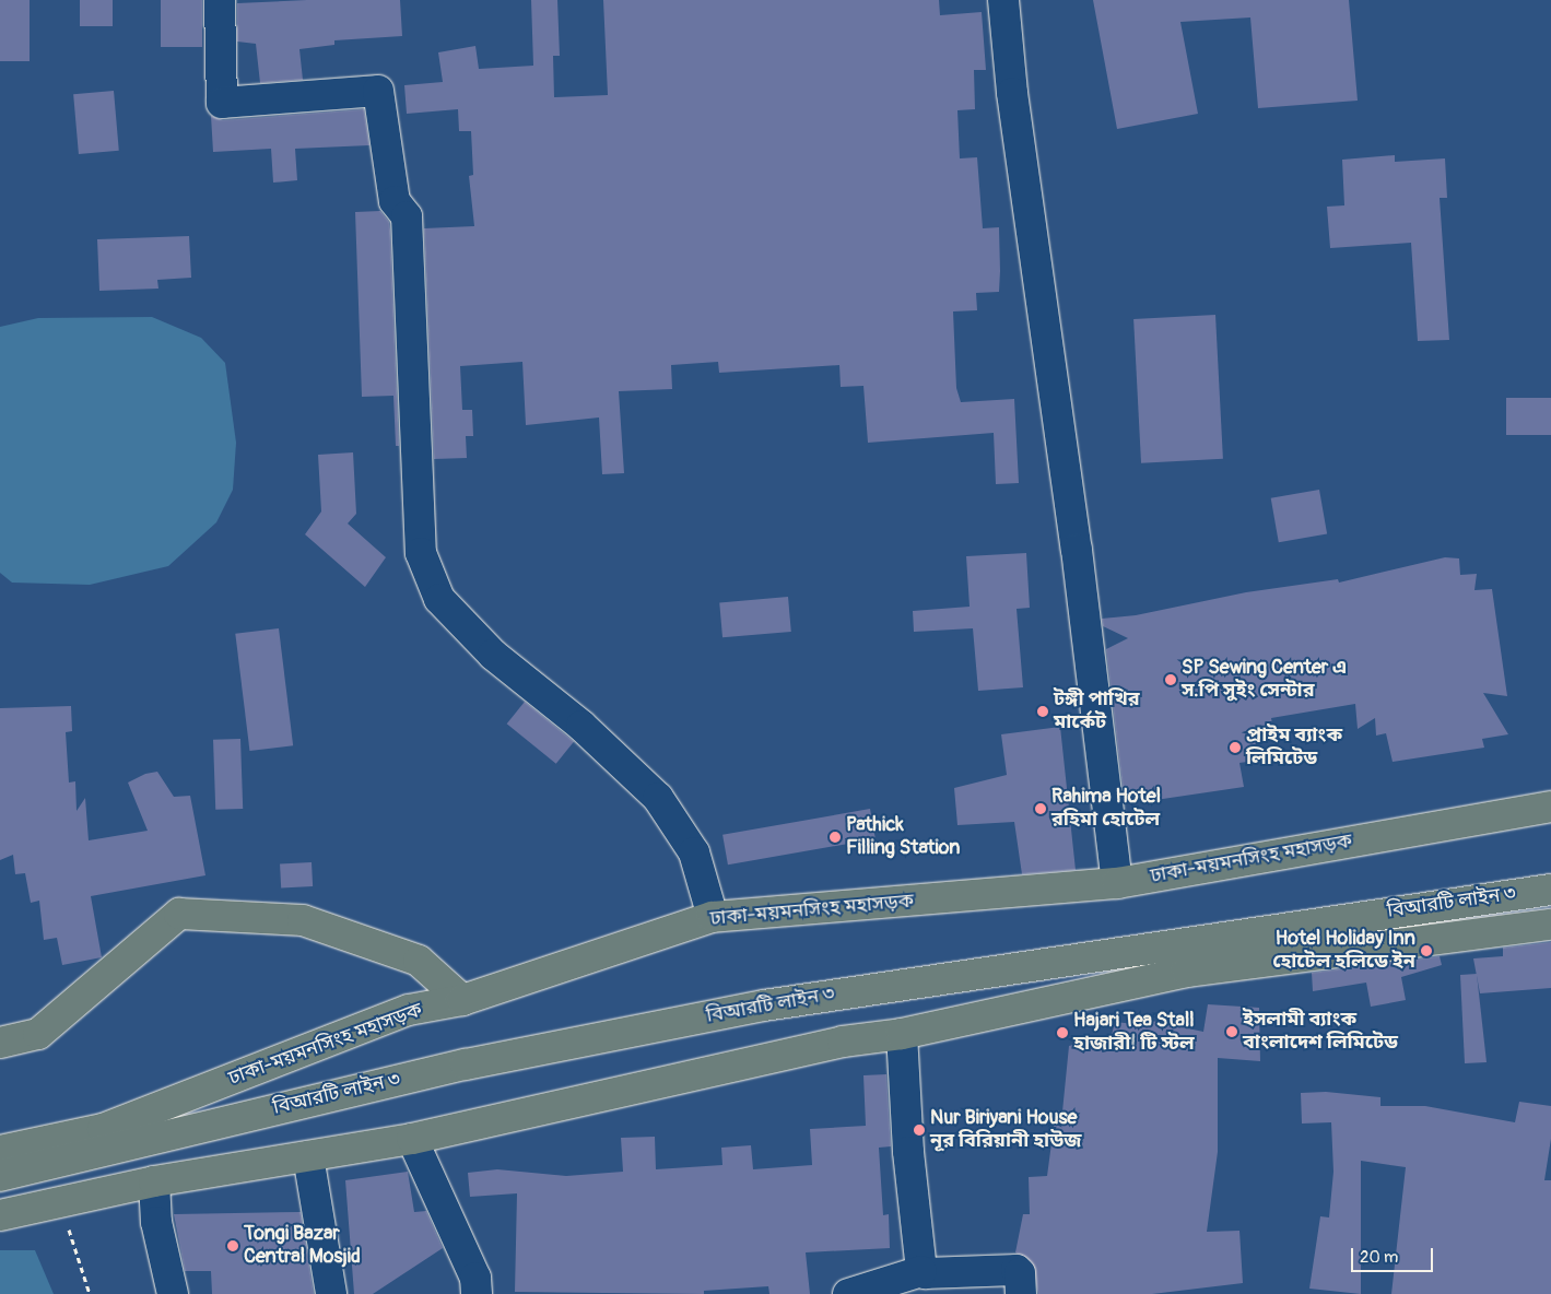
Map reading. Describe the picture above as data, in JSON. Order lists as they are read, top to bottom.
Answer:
{
  "streets": {
    "highway": ["ঢাকা-ময়মনসিংহ মহাসড়ক", "বিআরটি লাইন ৩"]
  },
  "places": [
    "SP Sewing Center এ স.পি সুইং সেন্টার",
    "টঙ্গী পাখির মার্কেট",
    "প্রাইম ব্যাংক লিমিটেড",
    "Rahima Hotel রহিমা হোটেল",
    "Pathick Filling Station",
    "Hotel Holiday Inn হোটেল হলিডে ইন",
    "ইসলামী ব্যাংক বাংলাদেশ লিমিটেড",
    "Hajari Tea Stall হাজারী! টি স্টল",
    "Nur Biriyani House নূর বিরিয়ানী হাউজ",
    "Tongi Bazar Central Mosjid"
  ],
  "scale_bar": "20 m"
}
